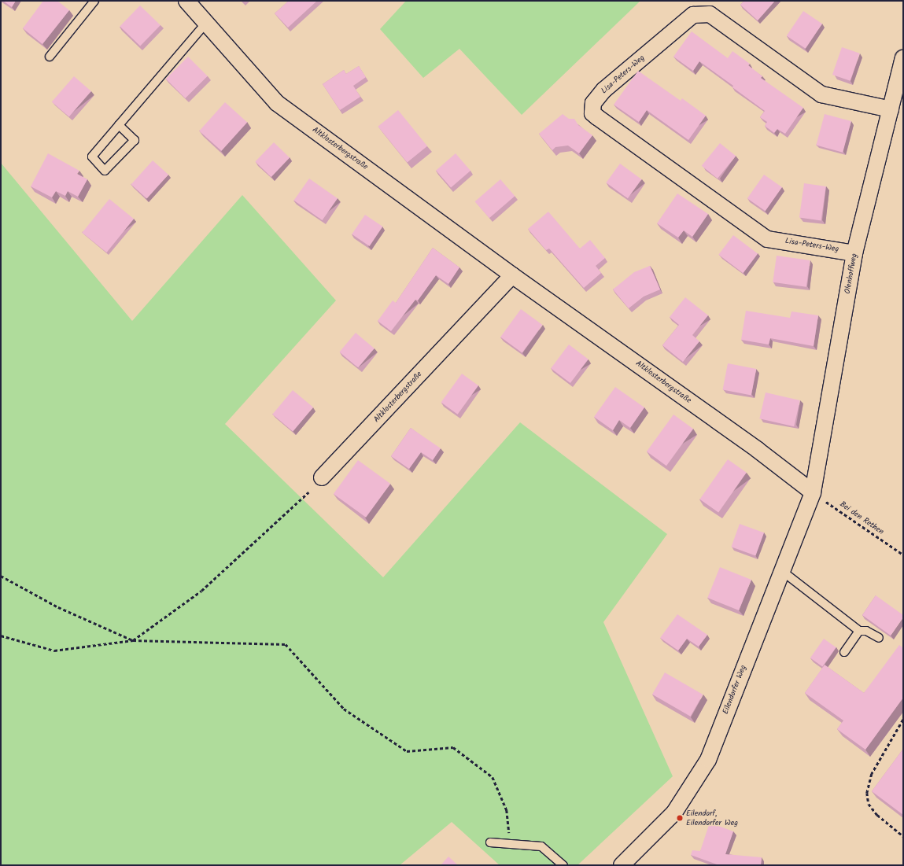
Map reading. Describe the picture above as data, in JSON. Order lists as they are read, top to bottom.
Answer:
{
  "streets": {
    "street": [
      "Lisa-Peters-Weg",
      "Altklosterbergstraße",
      "Olenhoffweg",
      "Eilendorfer Weg"
    ],
    "path": ["Bei den Rethen"]
  },
  "crossings": [
    ["Lisa-Peters-Weg", "Olenhoffweg"],
    ["Altklosterbergstraße", "Olenhoffweg"],
    ["Altklosterbergstraße", "Bei den Rethen"],
    ["Altklosterbergstraße", "Eilendorfer Weg"],
    ["Olenhoffweg", "Bei den Rethen"],
    ["Olenhoffweg", "Eilendorfer Weg"],
    ["Bei den Rethen", "Eilendorfer Weg"]
  ],
  "places": ["Eilendorf, Eilendorfer Weg"]
}
